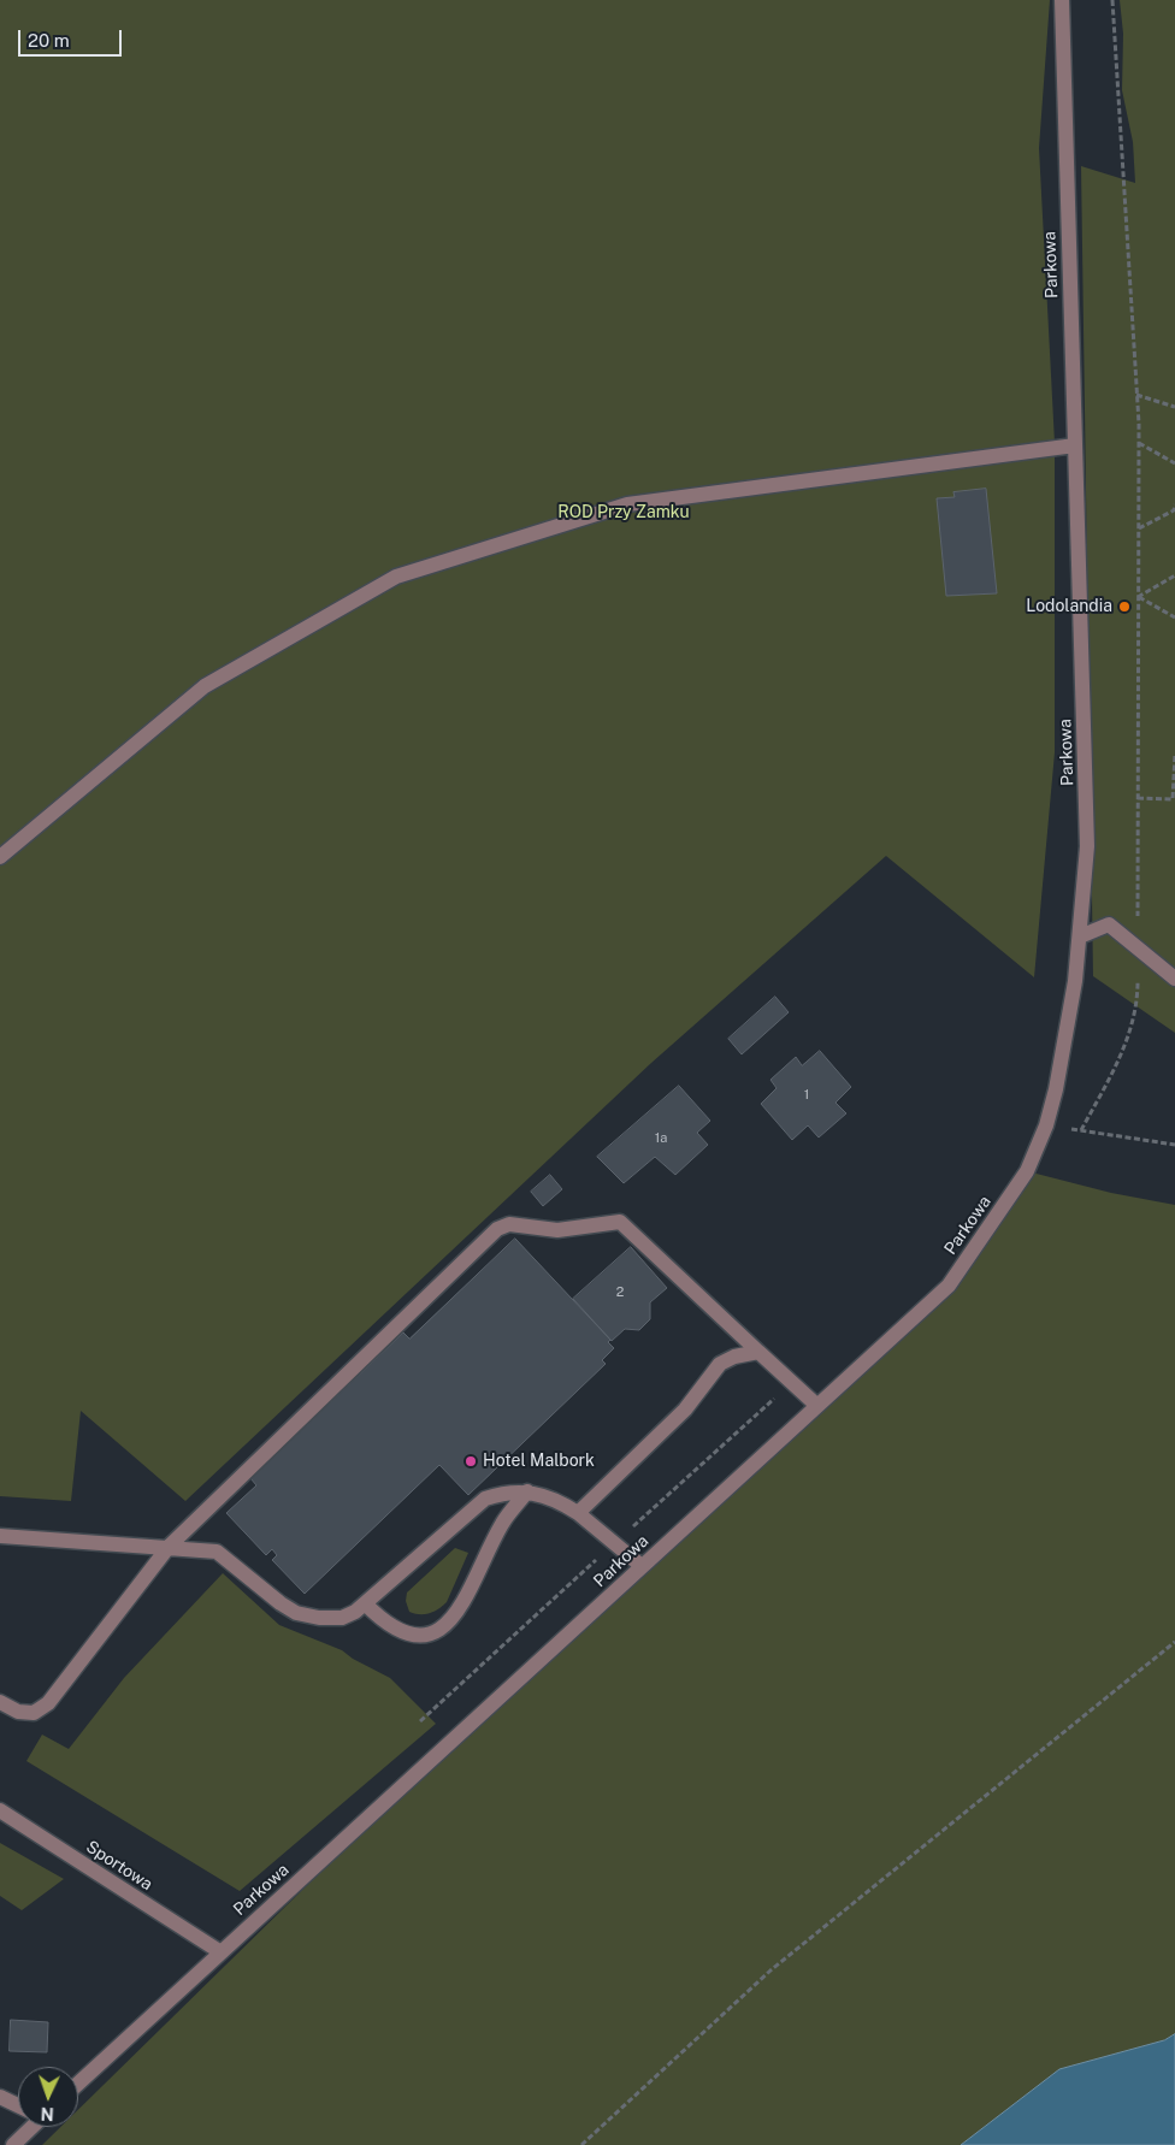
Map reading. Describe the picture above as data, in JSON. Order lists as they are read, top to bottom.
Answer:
{
  "streets": {
    "street": ["Parkowa", "Sportowa"]
  },
  "crossings": [
    ["Parkowa", "Sportowa"]
  ],
  "parks": ["ROD Przy Zamku"],
  "places": ["Lodolandia", "Hotel Malbork"],
  "house_numbers": ["1", "1a", "2"],
  "scale_bar": "20 m",
  "north": "bottom"
}
